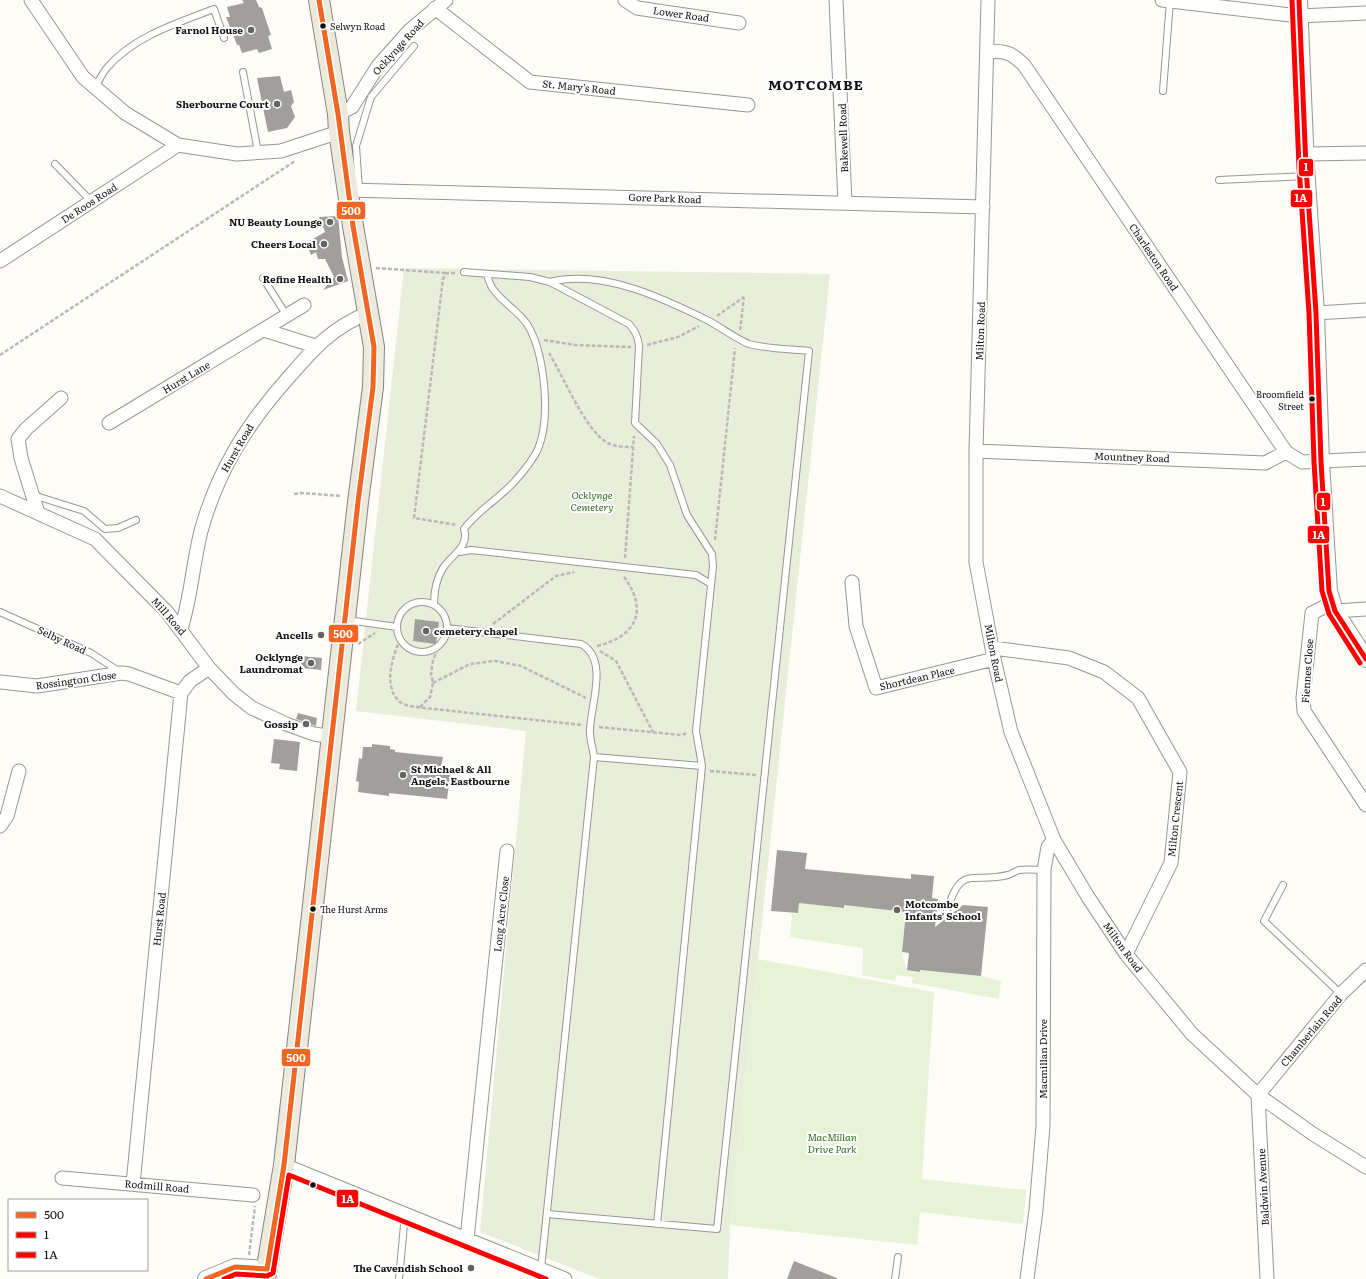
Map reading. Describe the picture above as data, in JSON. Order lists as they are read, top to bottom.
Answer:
{
  "streets": {
    "street": [
      "Lower Road",
      "Ocklynge Road",
      "St. Mary's Road",
      "Bakewell Road",
      "Gore Park Road",
      "De Roos Road",
      "Charleston Road",
      "Milton Road",
      "Hurst Lane",
      "Hurst Road",
      "Mountney Road",
      "Mill Road",
      "Fiennes Close",
      "Shortdean Place",
      "Rossington Close",
      "Milton Crescent",
      "Long Acre Close",
      "Chamberlain Road",
      "Macmillan Drive",
      "Rodmill Road",
      "Baldwin Avenue"
    ],
    "lane": ["Selby Road"]
  },
  "crossings": [
    ["Ocklynge Road", "St. Mary's Road"],
    ["Bakewell Road", "Gore Park Road"],
    ["Gore Park Road", "Milton Road"],
    ["Charleston Road", "Milton Road"],
    ["Charleston Road", "Mountney Road"],
    ["Milton Road", "Mountney Road"],
    ["Milton Road", "Shortdean Place"],
    ["Milton Road", "Milton Crescent"],
    ["Milton Road", "Chamberlain Road"],
    ["Milton Road", "Macmillan Drive"],
    ["Milton Road", "Baldwin Avenue"],
    ["Hurst Road", "Mill Road"],
    ["Hurst Road", "Rodmill Road"],
    ["Selby Road", "Rossington Close"],
    ["Shortdean Place", "Milton Crescent"],
    ["Chamberlain Road", "Baldwin Avenue"]
  ],
  "districts": ["MOTCOMBE"],
  "parks": ["Ocklynge Cemetery", "MacMillan Drive Park"],
  "places": [
    "Selwyn Road",
    "Farnol House",
    "Sherbourne Court",
    "NU Beauty Lounge",
    "Cheers Local",
    "Refine Health",
    "Broomfield Street",
    "cemetery chapel",
    "Ancells",
    "Ocklynge Laundromat",
    "Gossip",
    "St Michael & All Angels, Eastbourne",
    "The Hurst Arms",
    "Motcombe Infants' School",
    "The Cavendish School"
  ],
  "lines": ["transit line 500", "transit line 1", "transit line 1A"],
  "legend": ["500", "1", "1A"]
}
